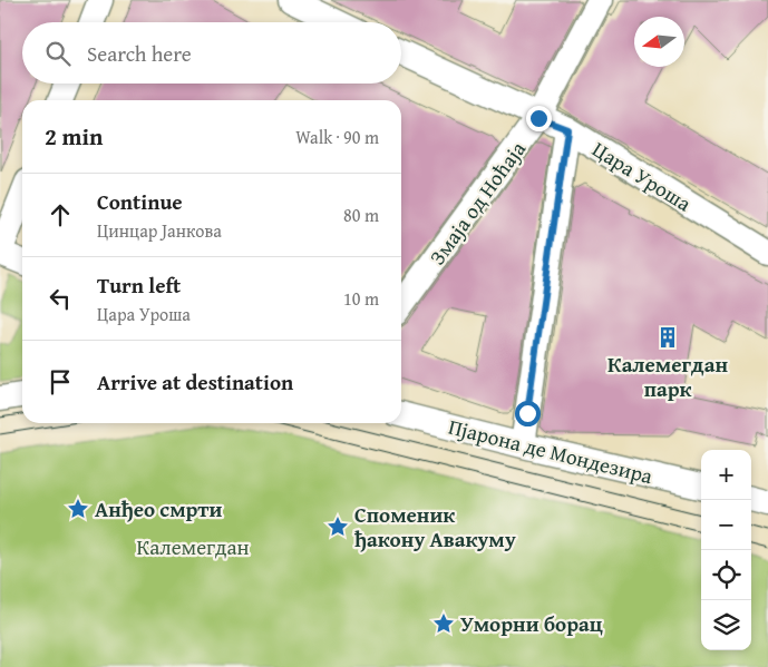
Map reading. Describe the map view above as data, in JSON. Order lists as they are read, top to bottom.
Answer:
{
  "streets": {
    "street": ["Цара Уроша", "Змаја од Ноћаја", "Пјарона де Мондезира"]
  },
  "crossings": [
    ["Цара Уроша", "Змаја од Ноћаја"]
  ],
  "parks": ["Калемегдан"],
  "places": {
    "building": ["Калемегдан парк"],
    "place": ["Анђео смрти", "Споменик ђакону Авакуму", "Уморни борац"]
  },
  "north": "left",
  "page": {
    "search": "Search here",
    "heading": ["2 min", "Walk · 90 m"],
    "list": [
      ["Continue", "Цинцар Јанкова", "80 m"],
      ["Turn left", "Цара Уроша", "10 m"],
      "Arrive at destination"
    ],
    "map_buttons": ["+", "−"]
  }
}
